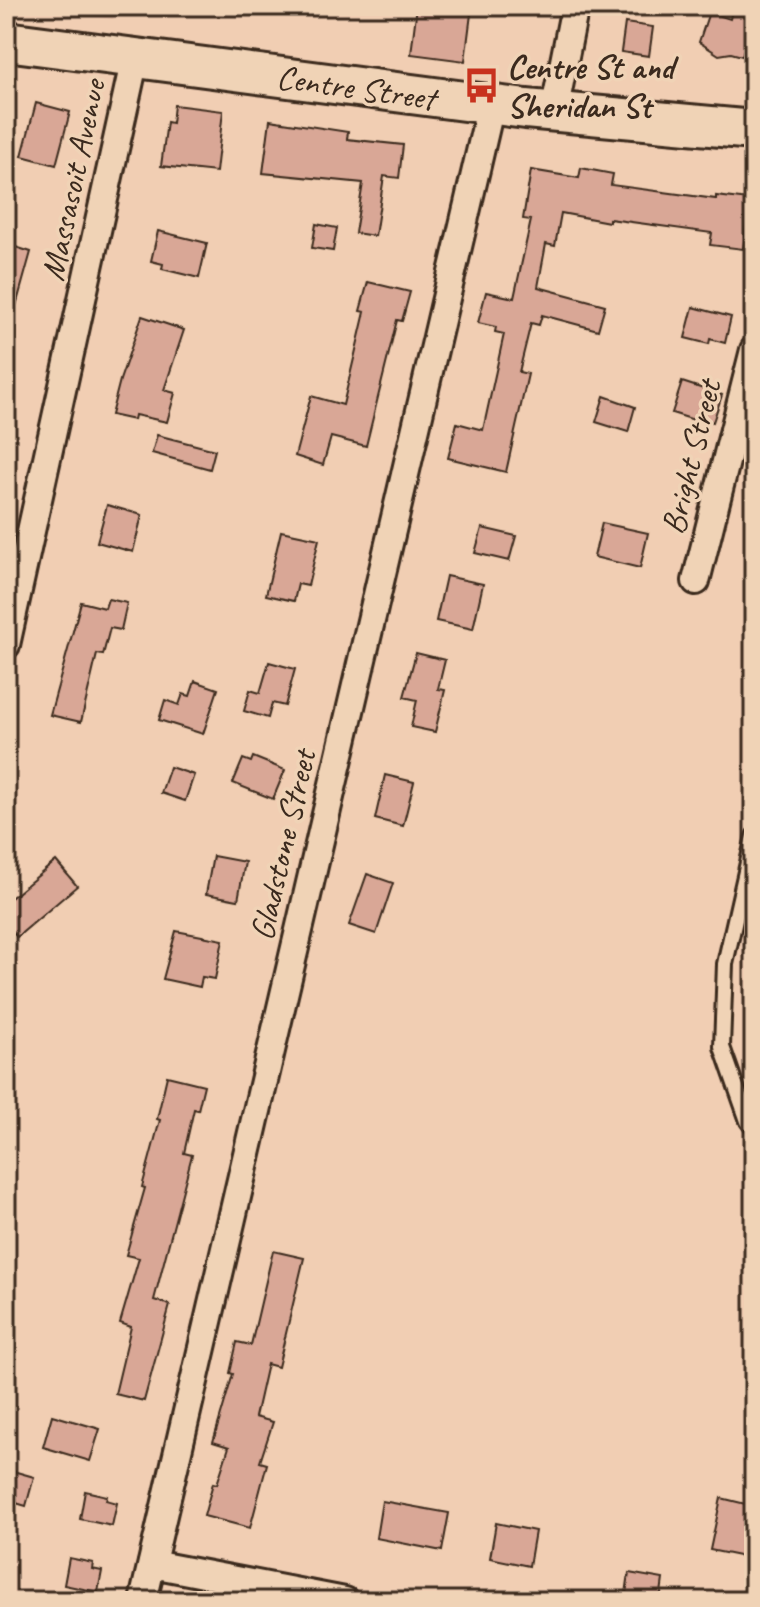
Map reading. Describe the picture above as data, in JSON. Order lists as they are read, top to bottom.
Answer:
{
  "streets": {
    "main road": ["Centre Street"],
    "street": ["Massasoit Avenue", "Bright Street", "Gladstone Street"]
  },
  "crossings": [
    ["Centre Street", "Massasoit Avenue"],
    ["Centre Street", "Gladstone Street"]
  ],
  "places": {
    "bus stop": ["Centre St and Sheridan St"]
  }
}
